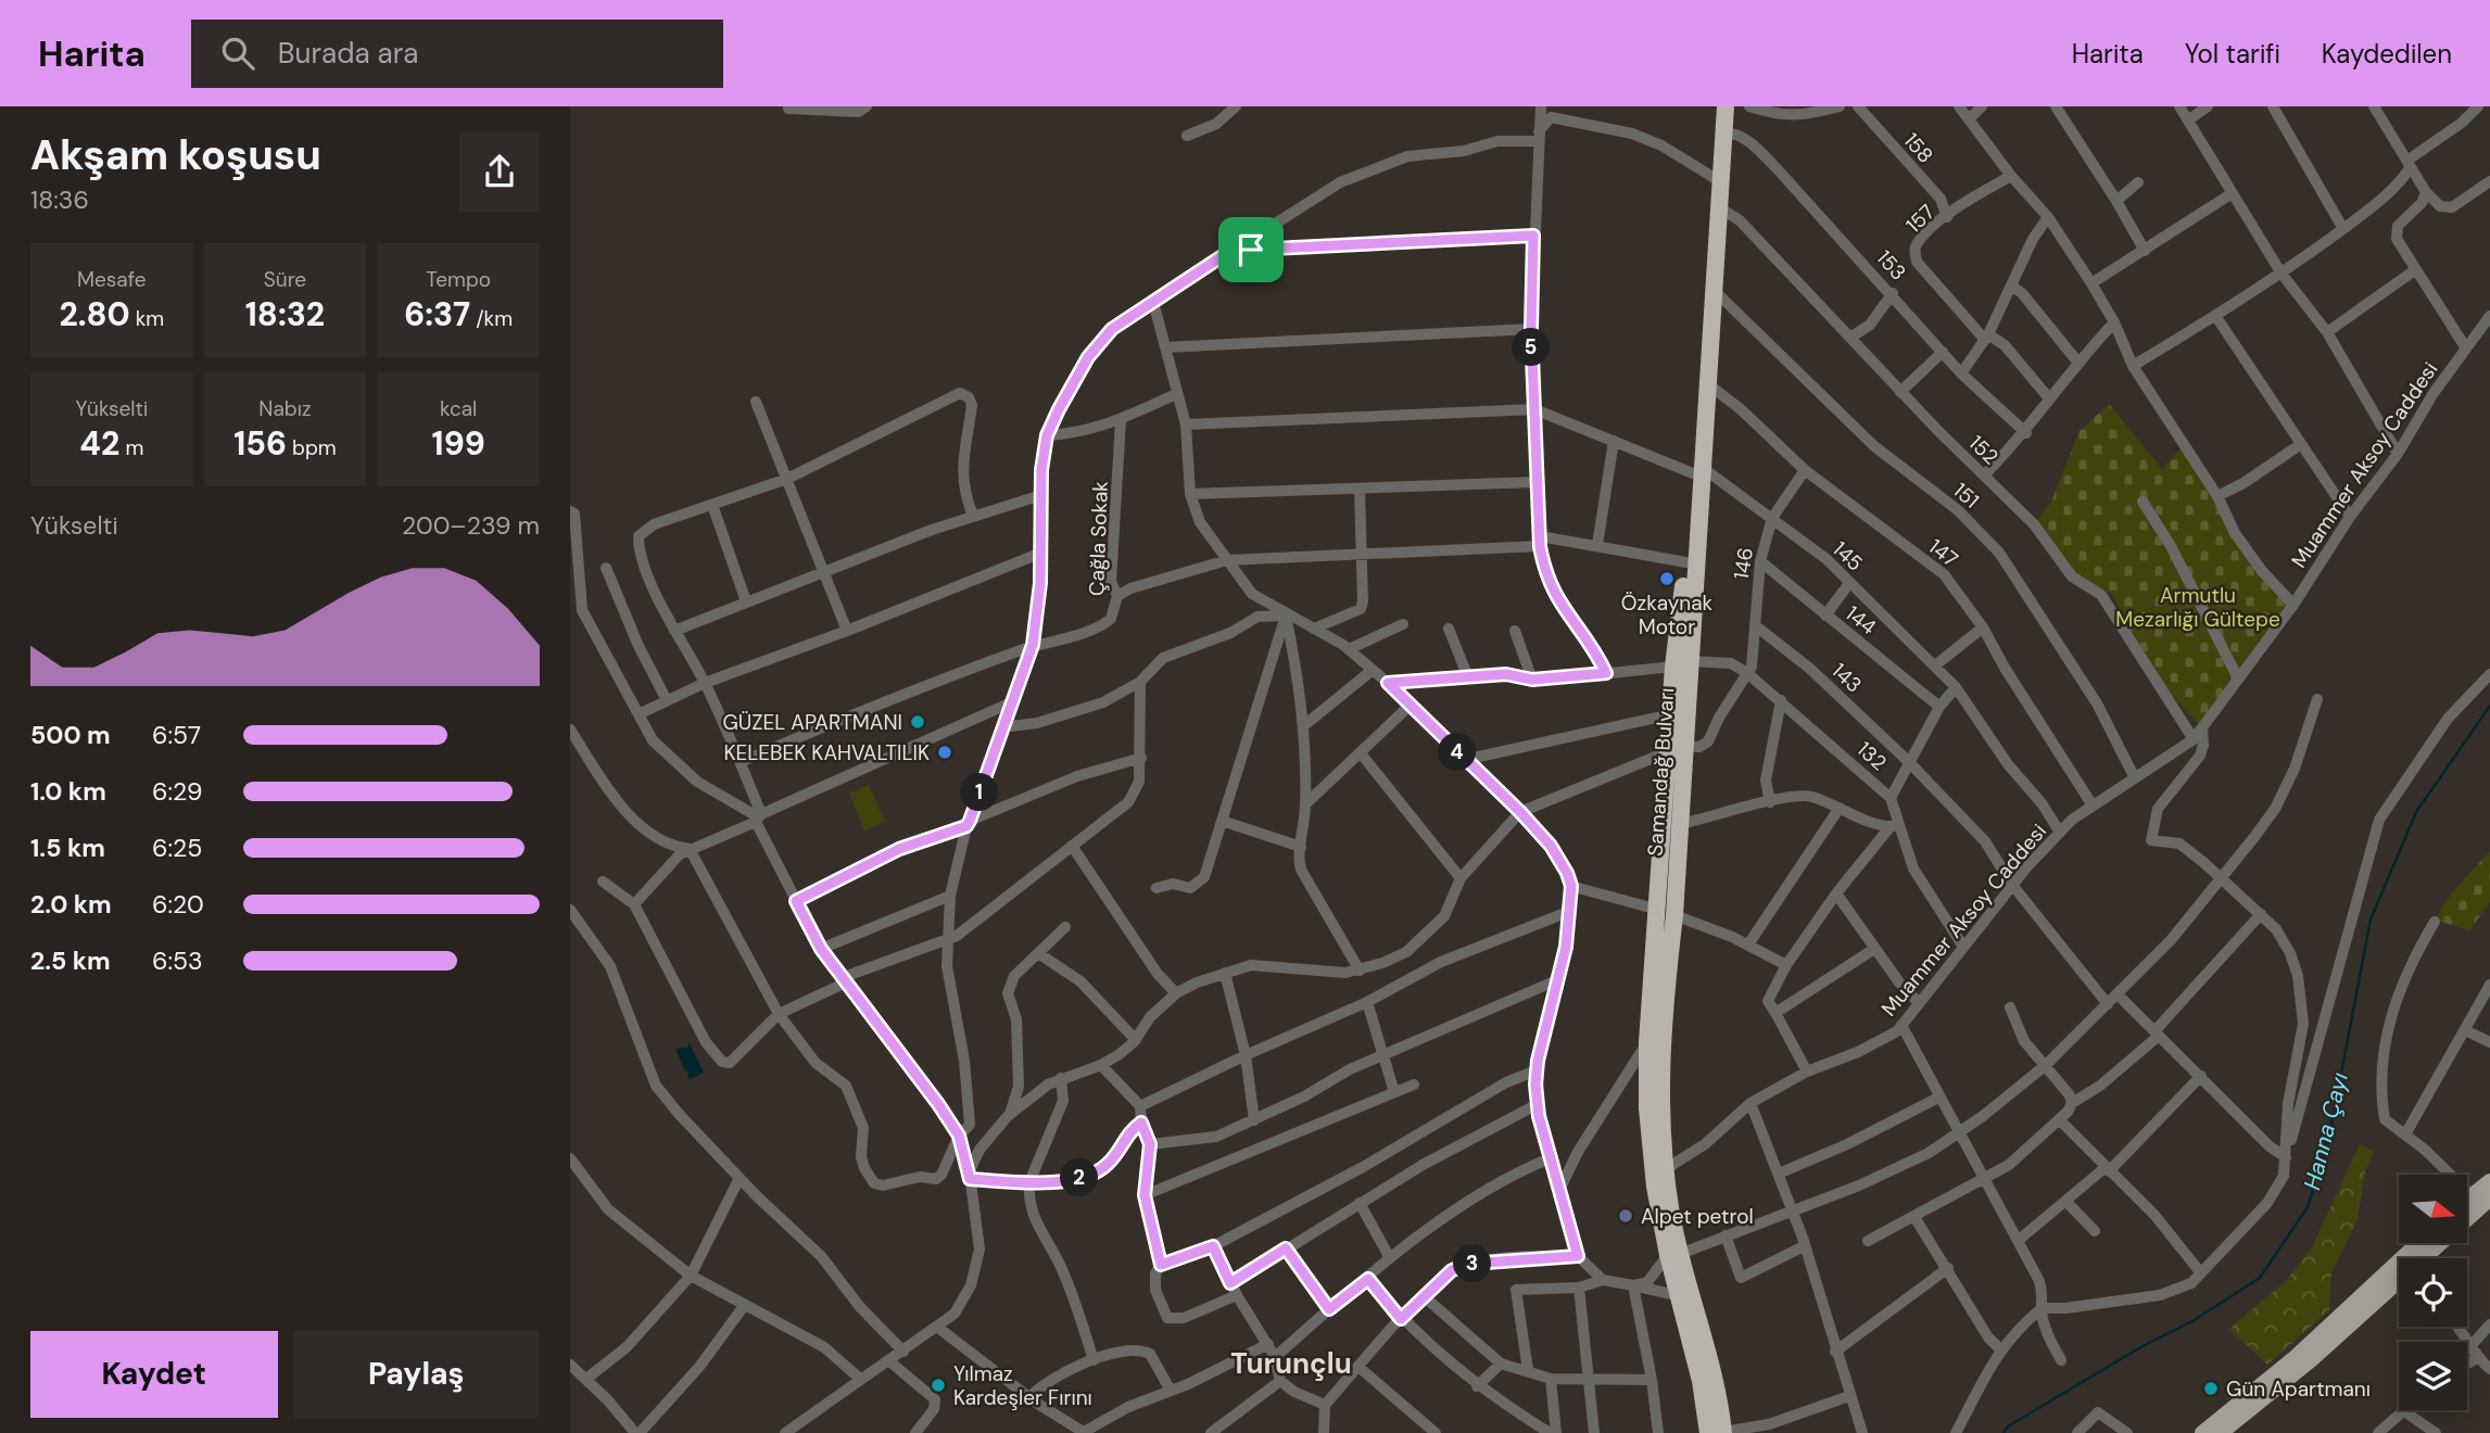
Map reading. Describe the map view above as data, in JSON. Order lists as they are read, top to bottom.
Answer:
{
  "streets": {
    "highway": ["Samandağ Bulvarı"],
    "street": [
      "158",
      "157",
      "153",
      "152",
      "Muammer Aksoy Caddesi",
      "151",
      "Çağla Sokak",
      "147",
      "145",
      "146",
      "144",
      "143",
      "132"
    ]
  },
  "crossings": [
    ["158", "157"],
    ["153", "Samandağ Bulvarı"],
    ["152", "Muammer Aksoy Caddesi"],
    ["152", "Samandağ Bulvarı"],
    ["Muammer Aksoy Caddesi", "151"],
    ["Muammer Aksoy Caddesi", "147"],
    ["Muammer Aksoy Caddesi", "145"],
    ["Muammer Aksoy Caddesi", "143"],
    ["Muammer Aksoy Caddesi", "132"],
    ["Muammer Aksoy Caddesi", "Samandağ Bulvarı"],
    ["151", "Samandağ Bulvarı"],
    ["147", "146"],
    ["147", "Samandağ Bulvarı"],
    ["145", "146"],
    ["145", "Samandağ Bulvarı"],
    ["146", "144"],
    ["146", "143"],
    ["146", "132"],
    ["132", "Samandağ Bulvarı"]
  ],
  "districts": ["Turunçlu"],
  "water": ["Hanna Çayı"],
  "parks": ["Armutlu Mezarlığı Gültepe"],
  "places": [
    "Özkaynak Motor",
    "GÜZEL APARTMANI",
    "KELEBEK KAHVALTILIK",
    "Alpet petrol",
    "Yılmaz Kardeşler Fırını",
    "Gün Apartmanı"
  ],
  "north": "right",
  "page": {
    "header": "Harita",
    "search": "Burada ara",
    "nav": ["Harita", "Yol tarifi", "Kaydedilen"],
    "heading": ["Akşam koşusu", "18:36"],
    "stats": [
      ["Mesafe", "2.80 km"],
      ["Süre", "18:32"],
      ["Tempo", "6:37 /km"],
      ["Yükselti", "42 m"],
      ["Nabız", "156 bpm"],
      ["kcal", "199"]
    ],
    "pins": [
      "5",
      "4",
      "1",
      "2",
      "3"
    ],
    "chart": ["Yükselti", "200–239 m"],
    "list": [
      {
        "name": "500 m",
        "note": "6:57"
      },
      {
        "name": "1.0 km",
        "note": "6:29"
      },
      {
        "name": "1.5 km",
        "note": "6:25"
      },
      {
        "name": "2.0 km",
        "note": "6:20"
      },
      {
        "name": "2.5 km",
        "note": "6:53"
      }
    ],
    "buttons": ["Kaydet", "Paylaş"]
  }
}
